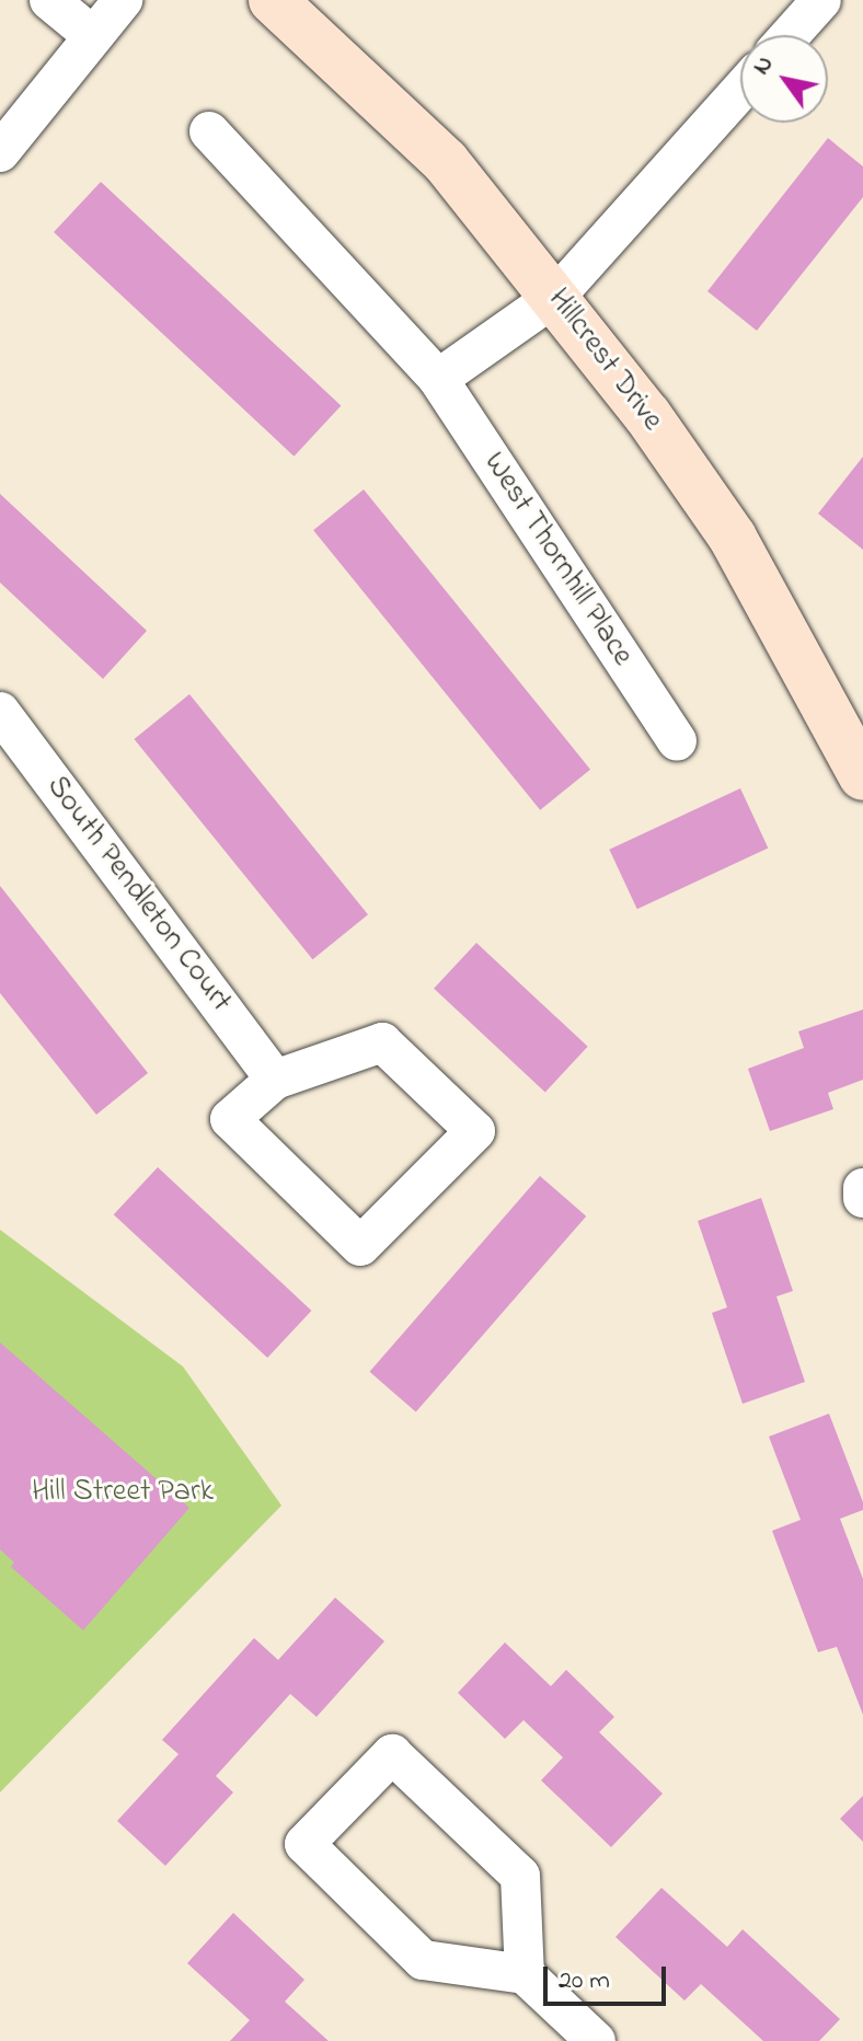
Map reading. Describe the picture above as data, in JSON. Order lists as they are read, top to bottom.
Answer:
{
  "streets": {
    "street": ["Hillcrest Drive", "West Thornhill Place", "South Pendleton Court"]
  },
  "parks": ["Hill Street Park"],
  "scale_bar": "20 m",
  "north": "top left"
}
